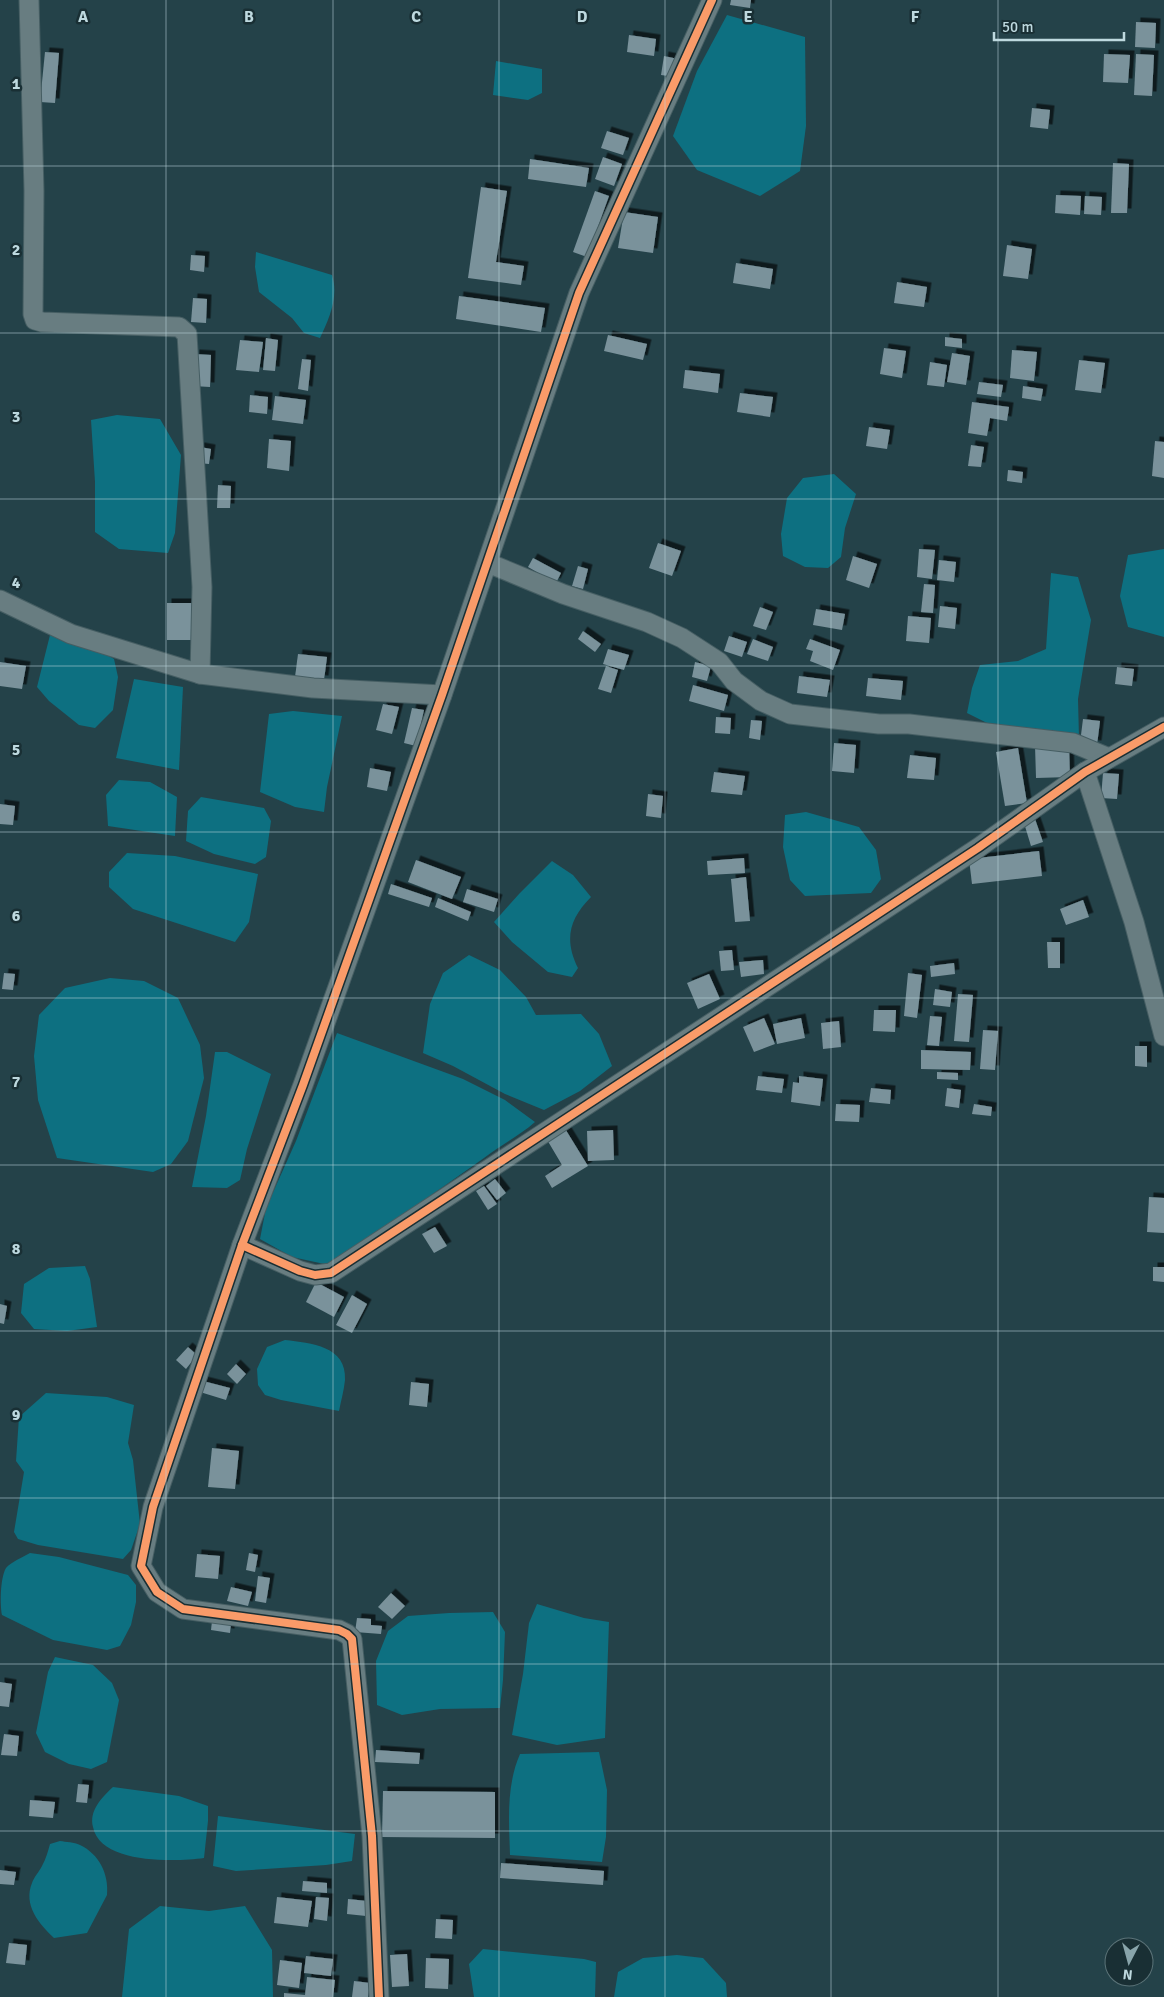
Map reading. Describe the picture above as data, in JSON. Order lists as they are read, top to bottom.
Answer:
{
  "scale_bar": "50 m",
  "north": "bottom",
  "grid": {
    "columns": [
      "A",
      "B",
      "C",
      "D",
      "E",
      "F"
    ],
    "rows": [
      "1",
      "2",
      "3",
      "4",
      "5",
      "6",
      "7",
      "8",
      "9"
    ]
  }
}
